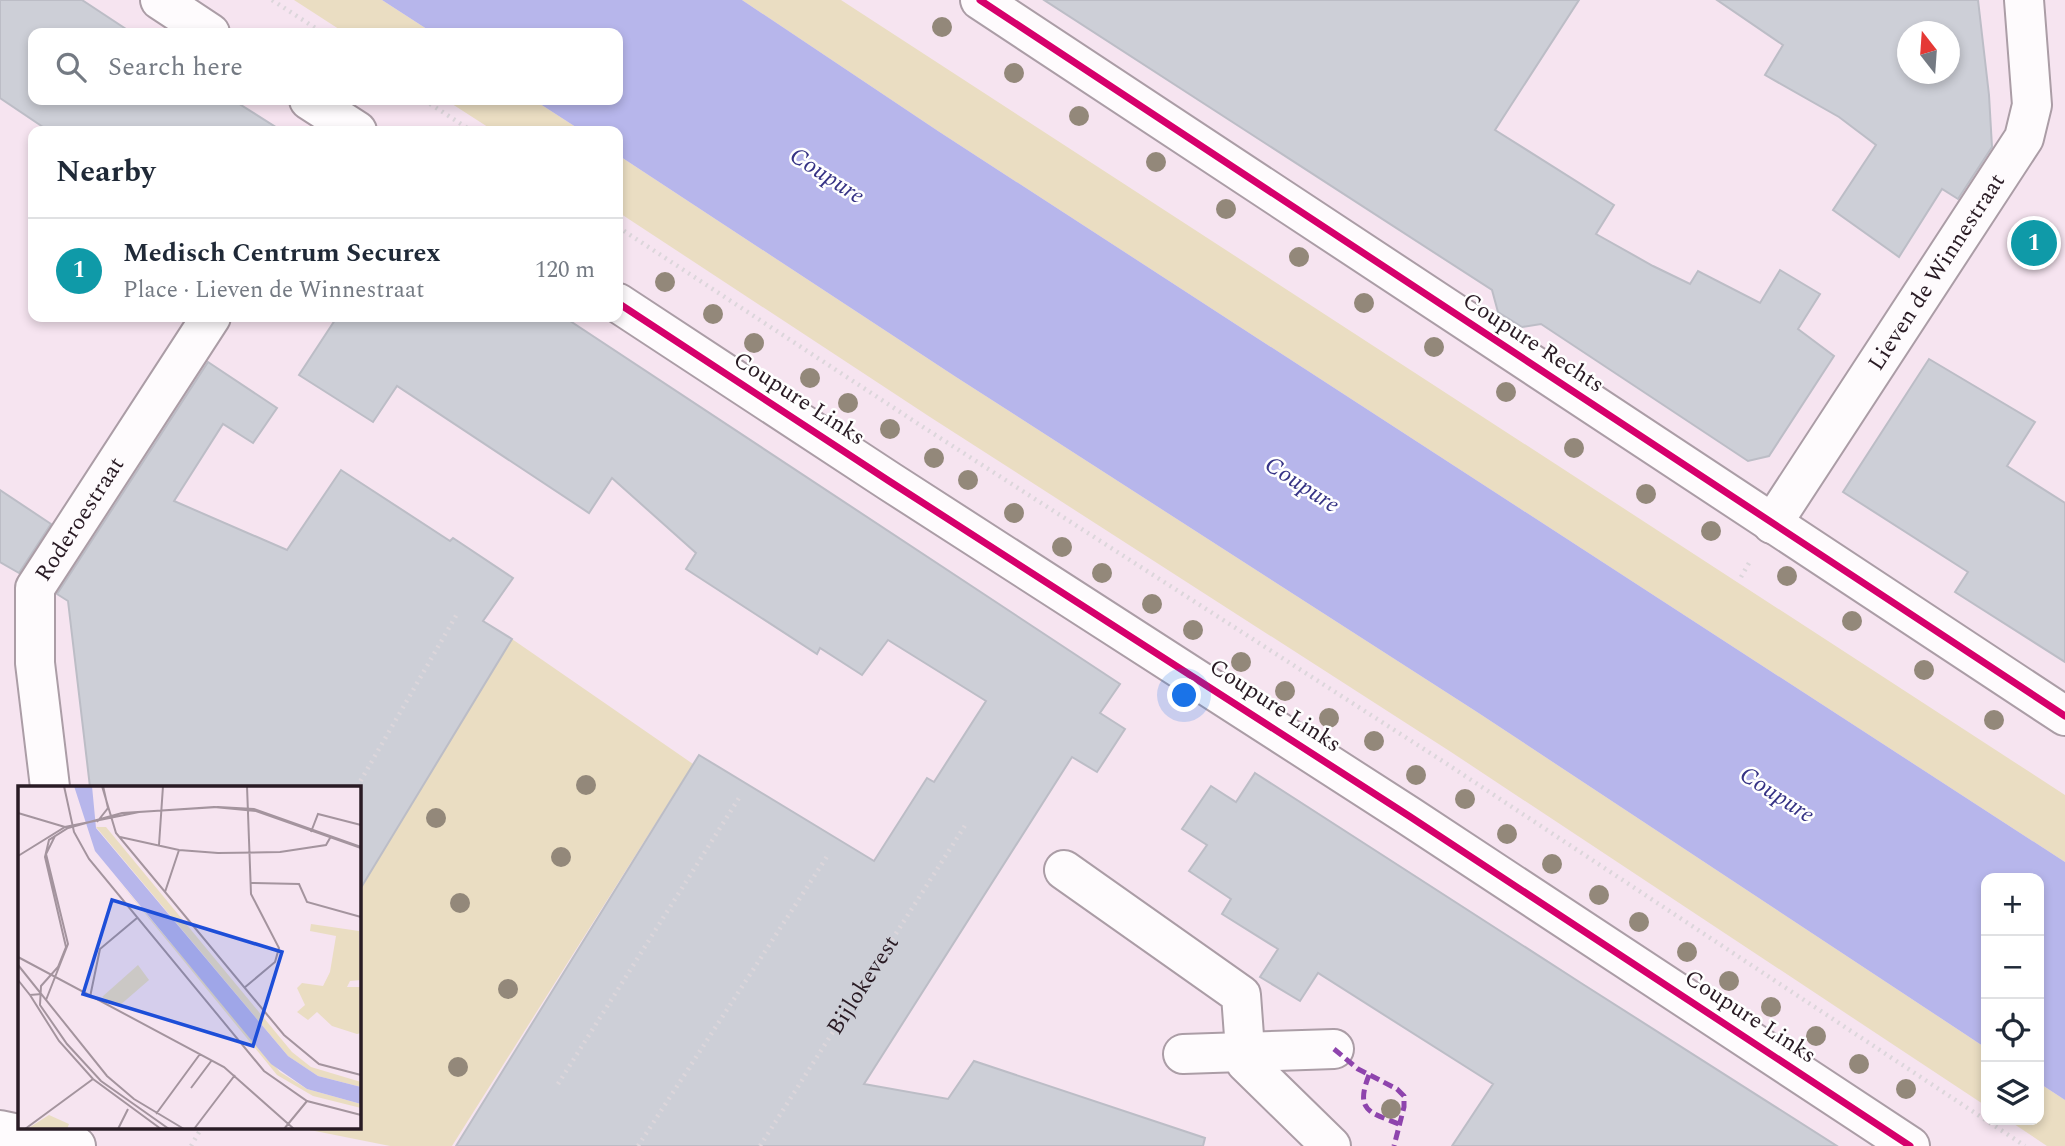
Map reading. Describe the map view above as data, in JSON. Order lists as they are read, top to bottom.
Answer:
{
  "streets": {
    "street": [
      "Lieven de Winnestraat",
      "Coupure Rechts",
      "Coupure Links",
      "Roderoestraat"
    ],
    "path": ["Bijlokevest"]
  },
  "crossings": [
    ["Lieven de Winnestraat", "Coupure Rechts"]
  ],
  "water": ["Coupure"],
  "north": "top",
  "page": {
    "search": "Search here",
    "heading": "Nearby",
    "pins": "1",
    "list": [
      {
        "mark": "1",
        "name": "Medisch Centrum Securex",
        "note": "Place · Lieven de Winnestraat",
        "value": "120 m"
      }
    ],
    "map_buttons": ["+", "−"]
  }
}
